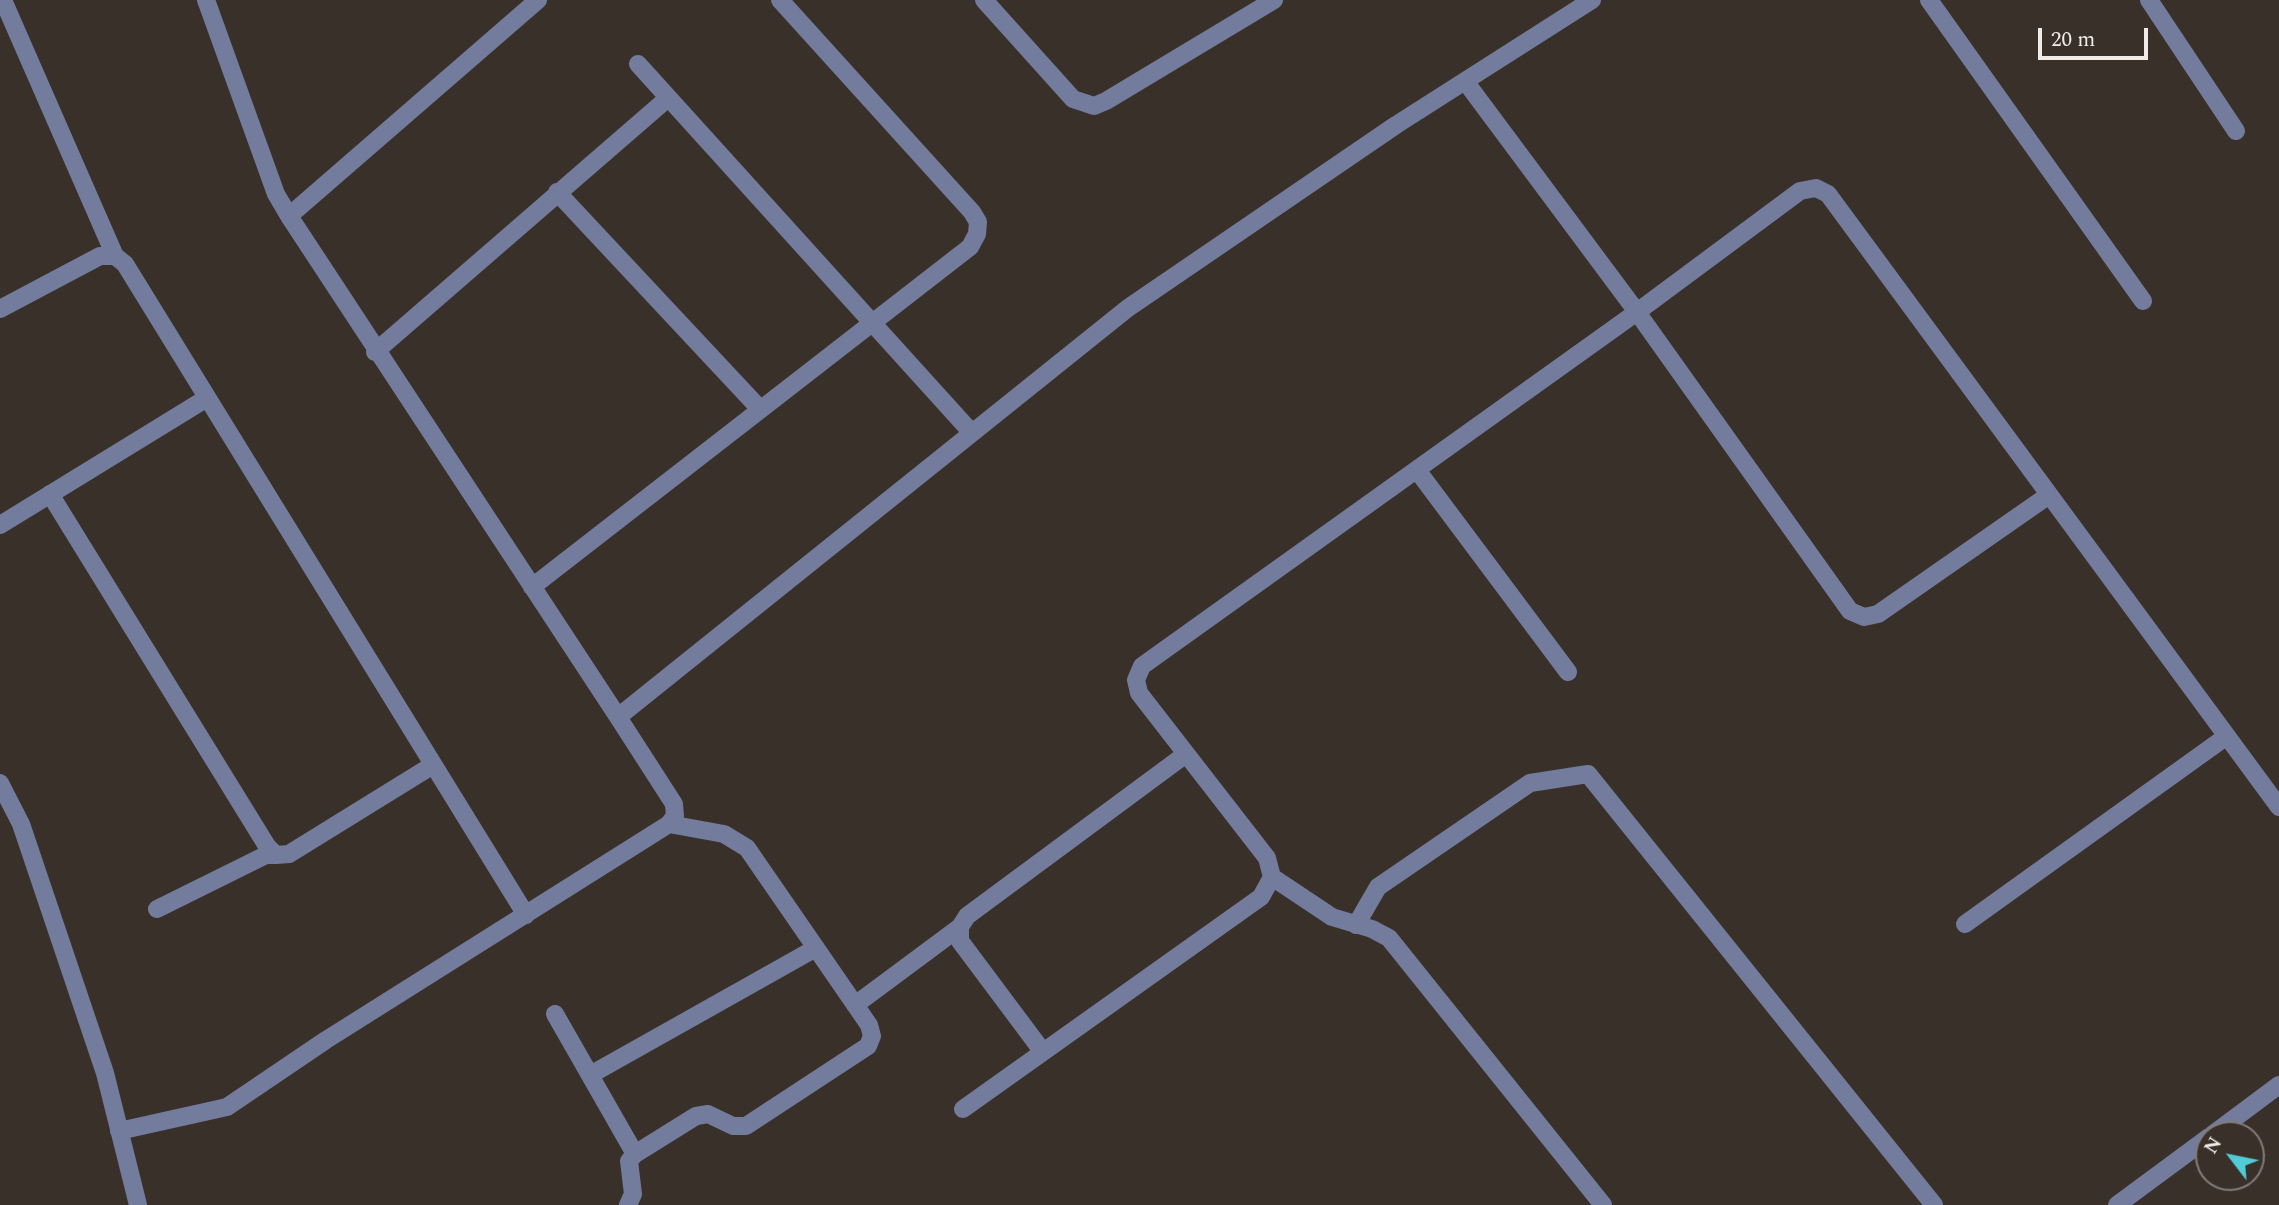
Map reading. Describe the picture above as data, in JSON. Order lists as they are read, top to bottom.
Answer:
{
  "scale_bar": "20 m",
  "north": "top left"
}
